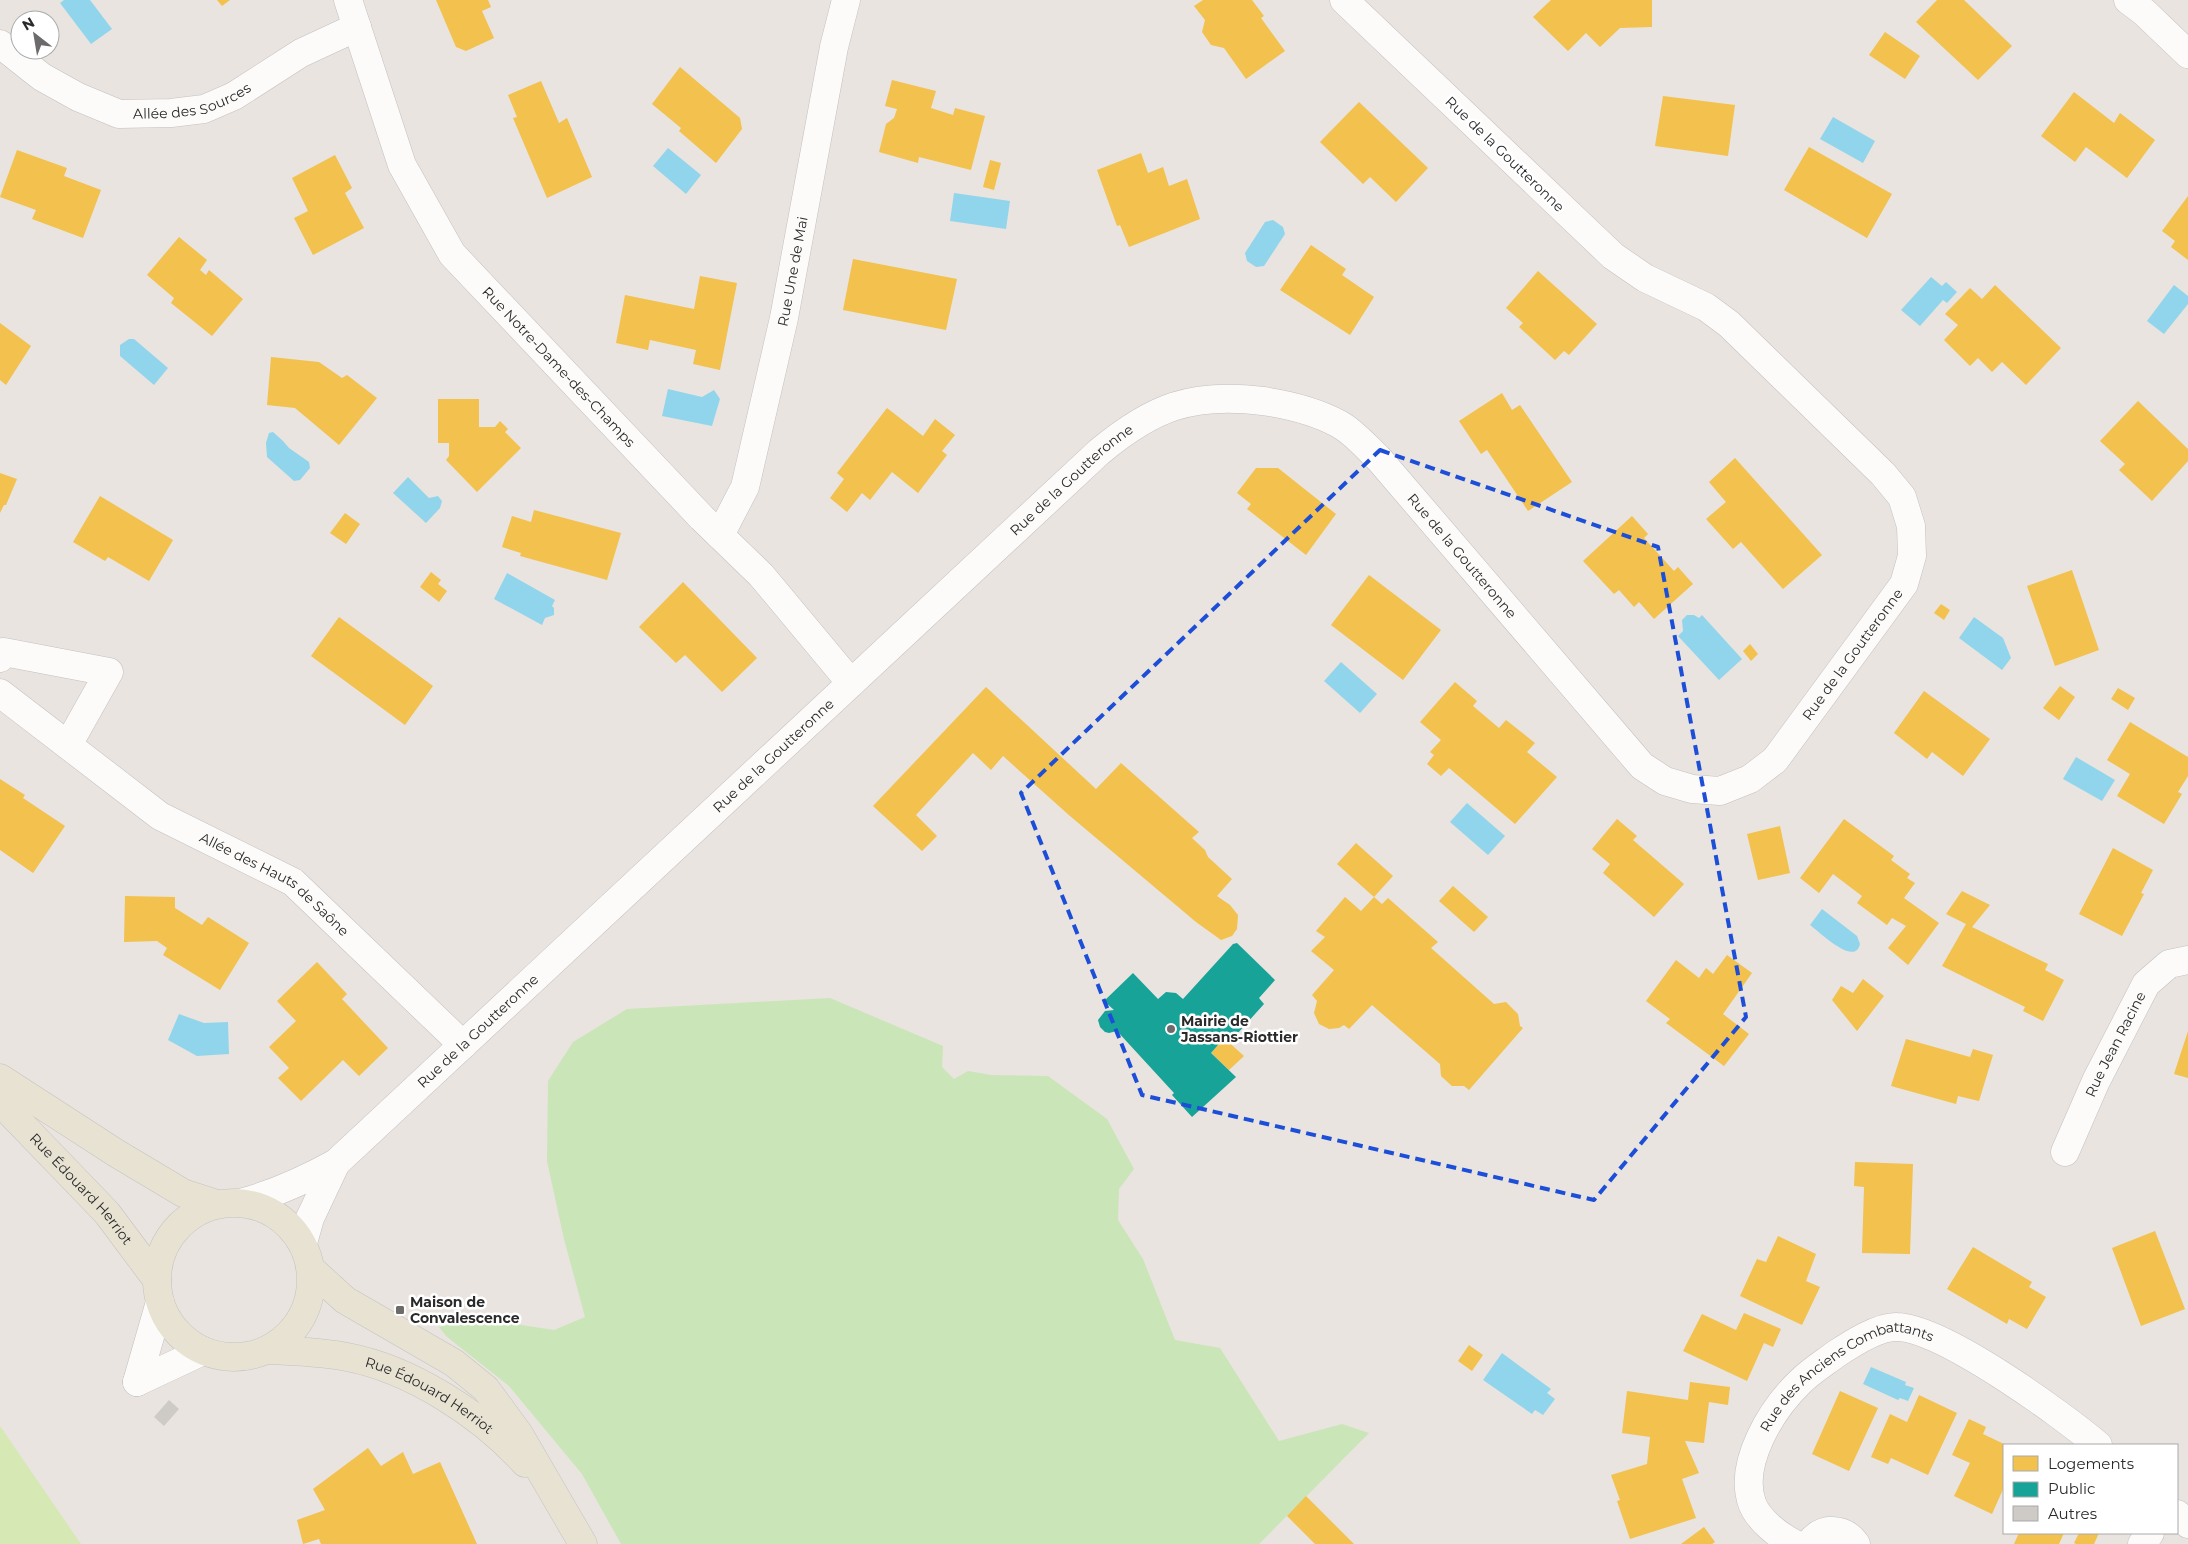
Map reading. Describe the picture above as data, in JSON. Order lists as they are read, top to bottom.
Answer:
{
  "streets": {
    "main road": ["Rue Édouard Herriot"],
    "street": [
      "Allée des Sources",
      "Rue de la Goutteronne",
      "Rue Une de Mai",
      "Rue Notre-Dame-des-Champs",
      "Allée des Hauts de Saône",
      "Rue Jean Racine",
      "Rue des Anciens Combattants"
    ]
  },
  "crossings": [
    ["Allée des Sources", "Rue Notre-Dame-des-Champs"],
    ["Rue de la Goutteronne", "Rue Notre-Dame-des-Champs"],
    ["Rue de la Goutteronne", "Allée des Hauts de Saône"],
    ["Rue de la Goutteronne", "Rue Édouard Herriot"],
    ["Rue Une de Mai", "Rue Notre-Dame-des-Champs"]
  ],
  "places": {
    "other": ["Mairie de Jassans-Riottier"],
    "transit": ["Maison de Convalescence"]
  },
  "legend": ["Logements", "Public", "Autres"],
  "north": "top left"
}
